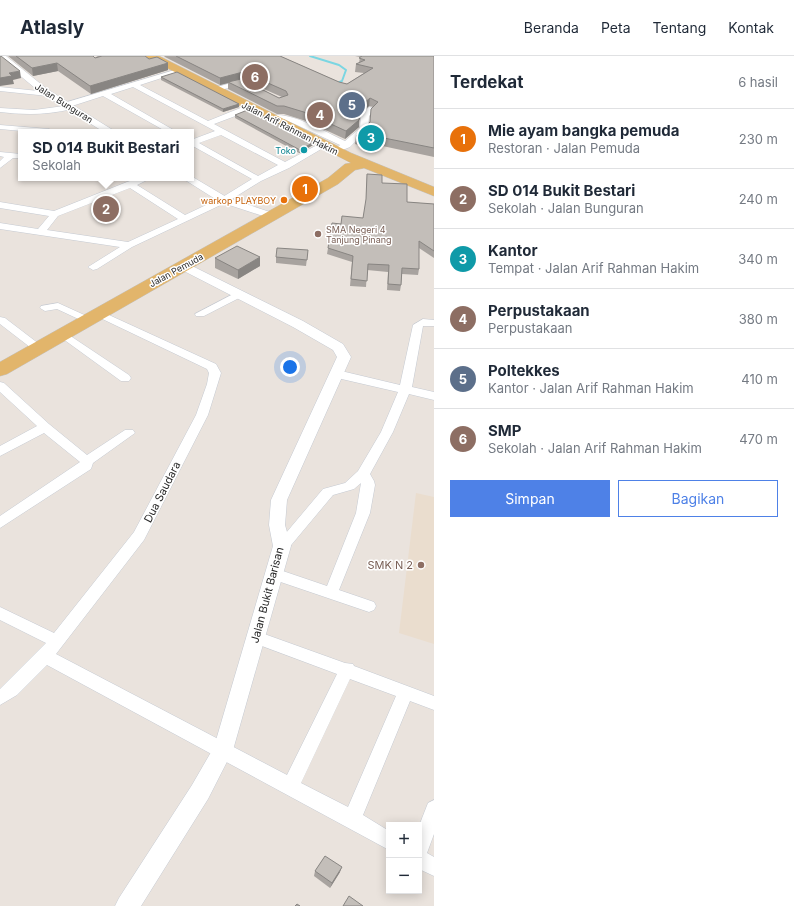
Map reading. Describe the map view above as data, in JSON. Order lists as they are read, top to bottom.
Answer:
{
  "streets": {
    "main road": ["Jalan Arif Rahman Hakim", "Jalan Pemuda"],
    "street": ["Jalan Bunguran", "Dua Saudara", "Jalan Bukit Barisan"]
  },
  "crossings": [
    ["Jalan Arif Rahman Hakim", "Jalan Pemuda"],
    ["Jalan Pemuda", "Dua Saudara"],
    ["Jalan Pemuda", "Jalan Bukit Barisan"]
  ],
  "places": [
    "Toko",
    "warkop PLAYBOY",
    "SMA Negeri 4 Tanjung Pinang",
    "SMK N 2"
  ],
  "page": {
    "header": "Atlasly",
    "nav": [
      "Beranda",
      "Peta",
      "Tentang",
      "Kontak"
    ],
    "heading": ["Terdekat", "6 hasil"],
    "pins": [
      "6",
      "5",
      "4",
      "3",
      "1",
      "2"
    ],
    "list": [
      {
        "mark": "1",
        "name": "Mie ayam bangka pemuda",
        "note": "Restoran · Jalan Pemuda",
        "value": "230 m"
      },
      {
        "mark": "2",
        "name": "SD 014 Bukit Bestari",
        "note": "Sekolah · Jalan Bunguran",
        "value": "240 m"
      },
      {
        "mark": "3",
        "name": "Kantor",
        "note": "Tempat · Jalan Arif Rahman Hakim",
        "value": "340 m"
      },
      {
        "mark": "4",
        "name": "Perpustakaan",
        "note": "Perpustakaan",
        "value": "380 m"
      },
      {
        "mark": "5",
        "name": "Poltekkes",
        "note": "Kantor · Jalan Arif Rahman Hakim",
        "value": "410 m"
      },
      {
        "mark": "6",
        "name": "SMP",
        "note": "Sekolah · Jalan Arif Rahman Hakim",
        "value": "470 m"
      }
    ],
    "popup": ["SD 014 Bukit Bestari", "Sekolah"],
    "buttons": ["Simpan", "Bagikan"],
    "map_buttons": ["+", "−"]
  }
}
